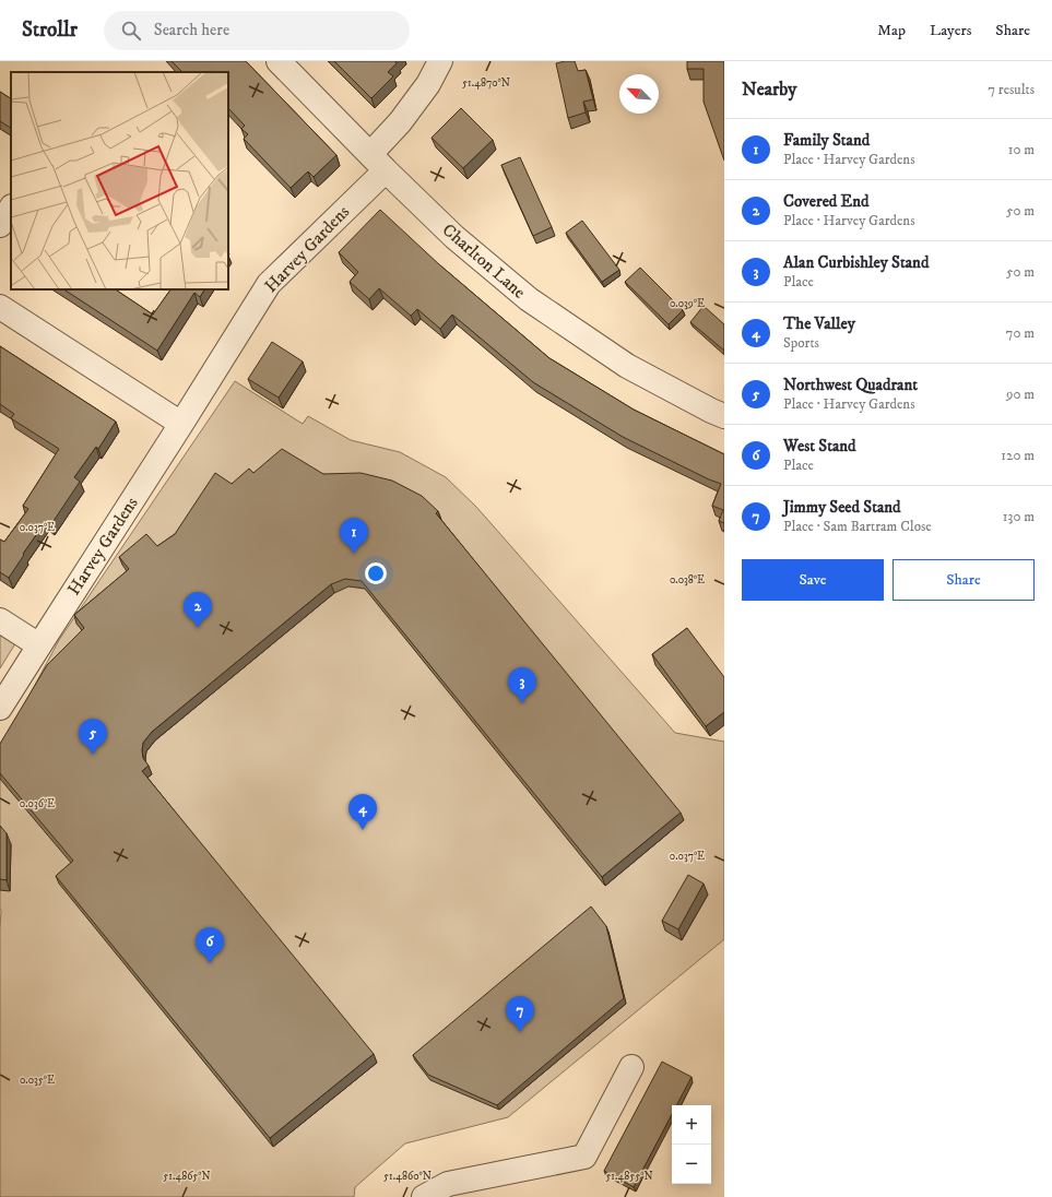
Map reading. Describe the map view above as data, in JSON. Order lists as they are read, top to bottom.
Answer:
{
  "streets": {
    "street": ["Harvey Gardens", "Charlton Lane"]
  },
  "crossings": [
    ["Harvey Gardens", "Charlton Lane"]
  ],
  "north": "top left",
  "page": {
    "header": "Strollr",
    "search": "Search here",
    "nav": ["Map", "Layers", "Share"],
    "heading": ["Nearby", "7 results"],
    "list": [
      {
        "mark": "1",
        "name": "Family Stand",
        "note": "Place · Harvey Gardens",
        "value": "10 m"
      },
      {
        "mark": "2",
        "name": "Covered End",
        "note": "Place · Harvey Gardens",
        "value": "50 m"
      },
      {
        "mark": "3",
        "name": "Alan Curbishley Stand",
        "note": "Place",
        "value": "50 m"
      },
      {
        "mark": "4",
        "name": "The Valley",
        "note": "Sports",
        "value": "70 m"
      },
      {
        "mark": "5",
        "name": "Northwest Quadrant",
        "note": "Place · Harvey Gardens",
        "value": "90 m"
      },
      {
        "mark": "6",
        "name": "West Stand",
        "note": "Place",
        "value": "120 m"
      },
      {
        "mark": "7",
        "name": "Jimmy Seed Stand",
        "note": "Place · Sam Bartram Close",
        "value": "130 m"
      }
    ],
    "pins": [
      "1",
      "2",
      "3",
      "5",
      "4",
      "6",
      "7"
    ],
    "buttons": ["Save", "Share"],
    "map_buttons": ["+", "−"]
  },
  "coordinates": [
    "51.4870°N",
    "0.039°E",
    "0.037°E",
    "0.038°E",
    "0.036°E",
    "0.035°E",
    "51.4865°N",
    "51.4860°N",
    "51.4855°N"
  ]
}
